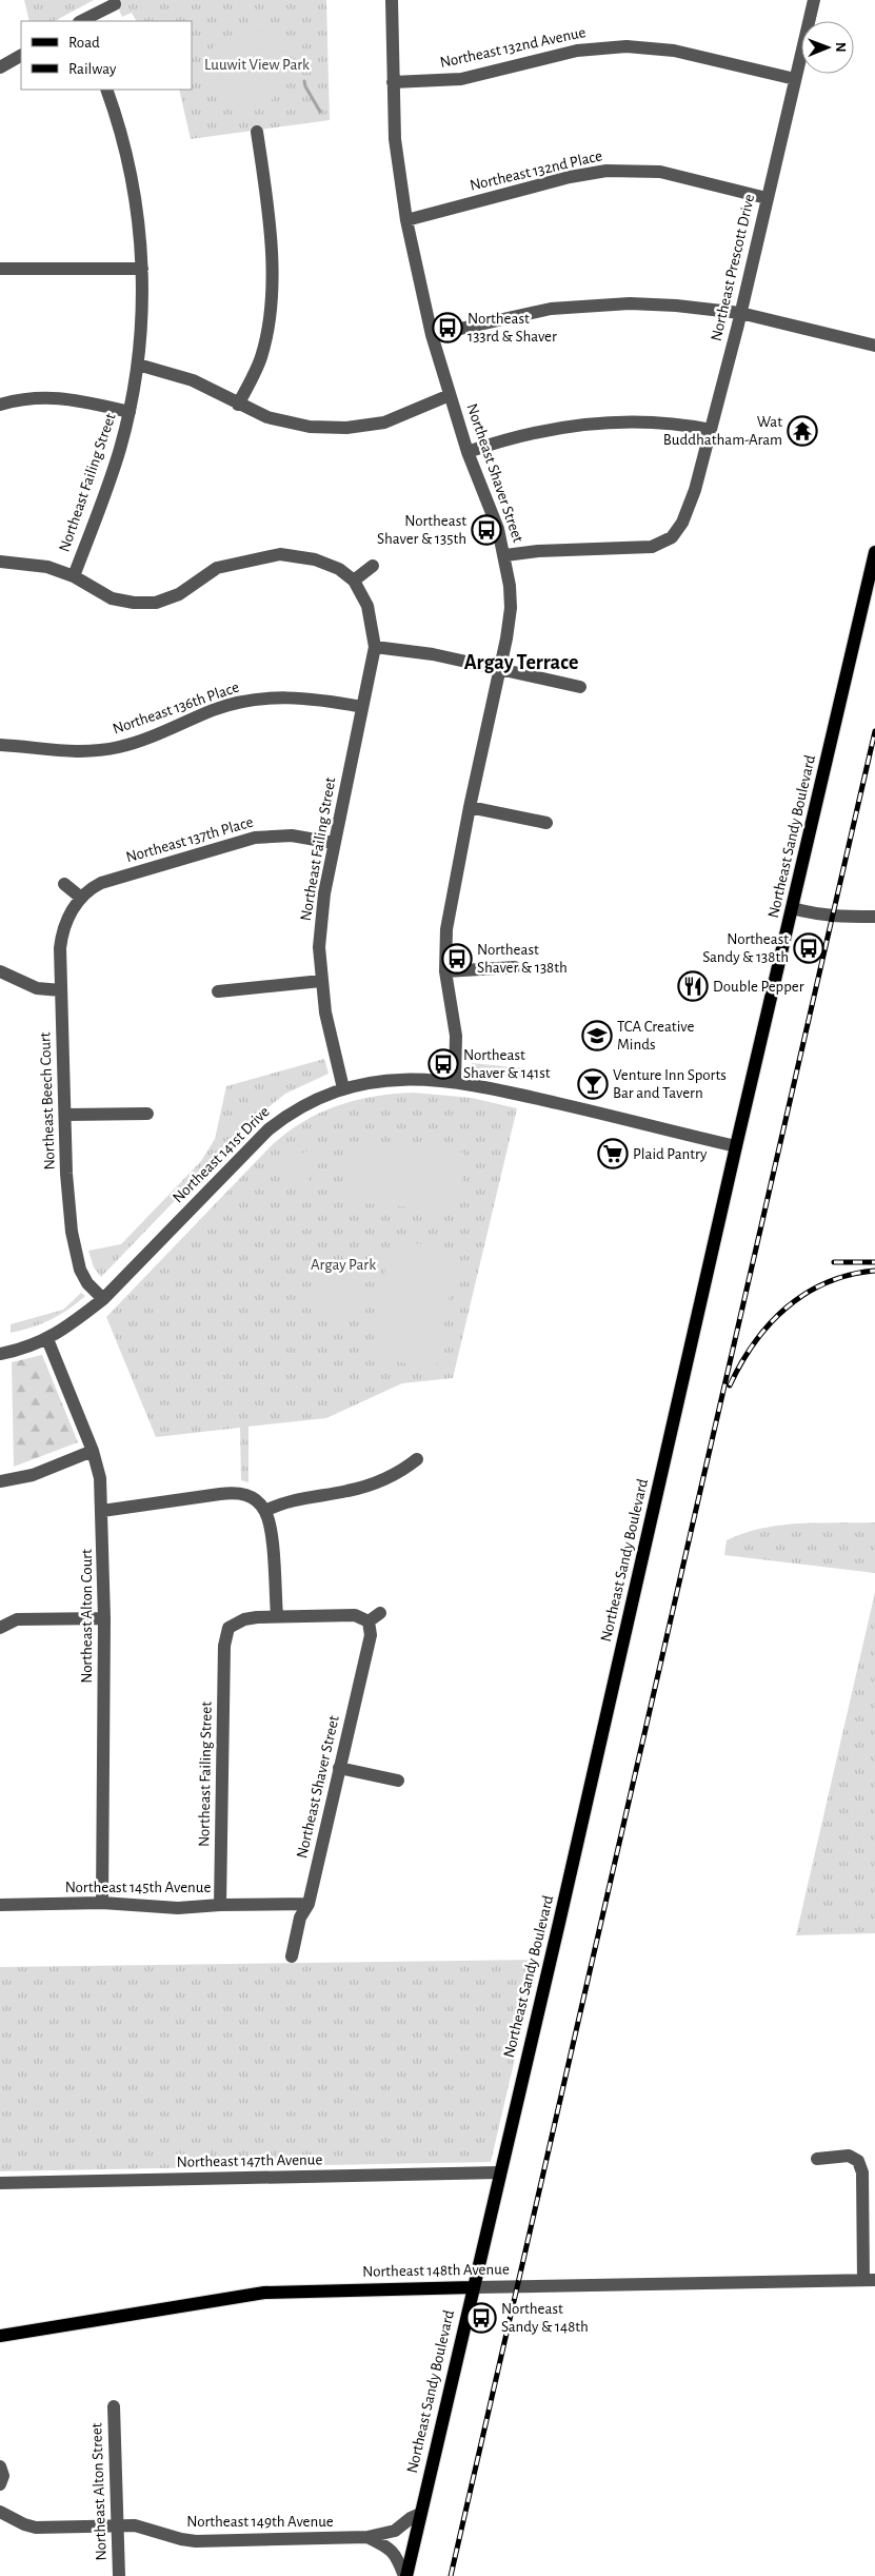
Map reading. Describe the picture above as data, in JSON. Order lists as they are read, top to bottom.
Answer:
{
  "streets": {
    "main road": ["Northeast Sandy Boulevard", "Northeast 148th Avenue"],
    "street": [
      "Northeast 132nd Avenue",
      "Northeast 132nd Place",
      "Northeast Prescott Drive",
      "Northeast Shaver Street",
      "Northeast Failing Street",
      "Northeast 136th Place",
      "Northeast 137th Place",
      "Northeast Beech Court",
      "Northeast 141st Drive",
      "Northeast Alton Court",
      "Northeast 145th Avenue",
      "Northeast 147th Avenue",
      "Northeast Alton Street",
      "Northeast 149th Avenue"
    ]
  },
  "crossings": [
    ["Northeast 132nd Avenue", "Northeast Prescott Drive"],
    ["Northeast 132nd Avenue", "Northeast Shaver Street"],
    ["Northeast 132nd Place", "Northeast Prescott Drive"],
    ["Northeast 132nd Place", "Northeast Shaver Street"],
    ["Northeast Prescott Drive", "Northeast Shaver Street"],
    ["Northeast Shaver Street", "Northeast 141st Drive"],
    ["Northeast Shaver Street", "Northeast 145th Avenue"],
    ["Northeast Failing Street", "Northeast 136th Place"],
    ["Northeast Failing Street", "Northeast 137th Place"],
    ["Northeast Failing Street", "Northeast 141st Drive"],
    ["Northeast Failing Street", "Northeast 145th Avenue"],
    ["Northeast Sandy Boulevard", "Northeast 141st Drive"],
    ["Northeast Sandy Boulevard", "Northeast 147th Avenue"],
    ["Northeast Sandy Boulevard", "Northeast 148th Avenue"],
    ["Northeast Sandy Boulevard", "Northeast 149th Avenue"],
    ["Northeast 137th Place", "Northeast Beech Court"],
    ["Northeast Beech Court", "Northeast 141st Drive"],
    ["Northeast 141st Drive", "Northeast Alton Court"],
    ["Northeast Alton Court", "Northeast 145th Avenue"],
    ["Northeast Alton Street", "Northeast 149th Avenue"]
  ],
  "districts": ["Argay Terrace"],
  "parks": ["Luuwit View Park", "Argay Park"],
  "places": {
    "bus stop": [
      "Northeast 133rd & Shaver",
      "Northeast Shaver & 135th",
      "Northeast Sandy & 138th",
      "Northeast Shaver & 138th",
      "Northeast Shaver & 141st",
      "Northeast Sandy & 148th"
    ],
    "temple": ["Wat Buddhatham-Aram"],
    "restaurant": ["Double Pepper"],
    "school or university": ["TCA Creative Minds"],
    "bar": ["Venture Inn Sports Bar and Tavern"],
    "supermarket": ["Plaid Pantry"]
  },
  "legend": ["Road", "Railway"],
  "north": "right"
}
